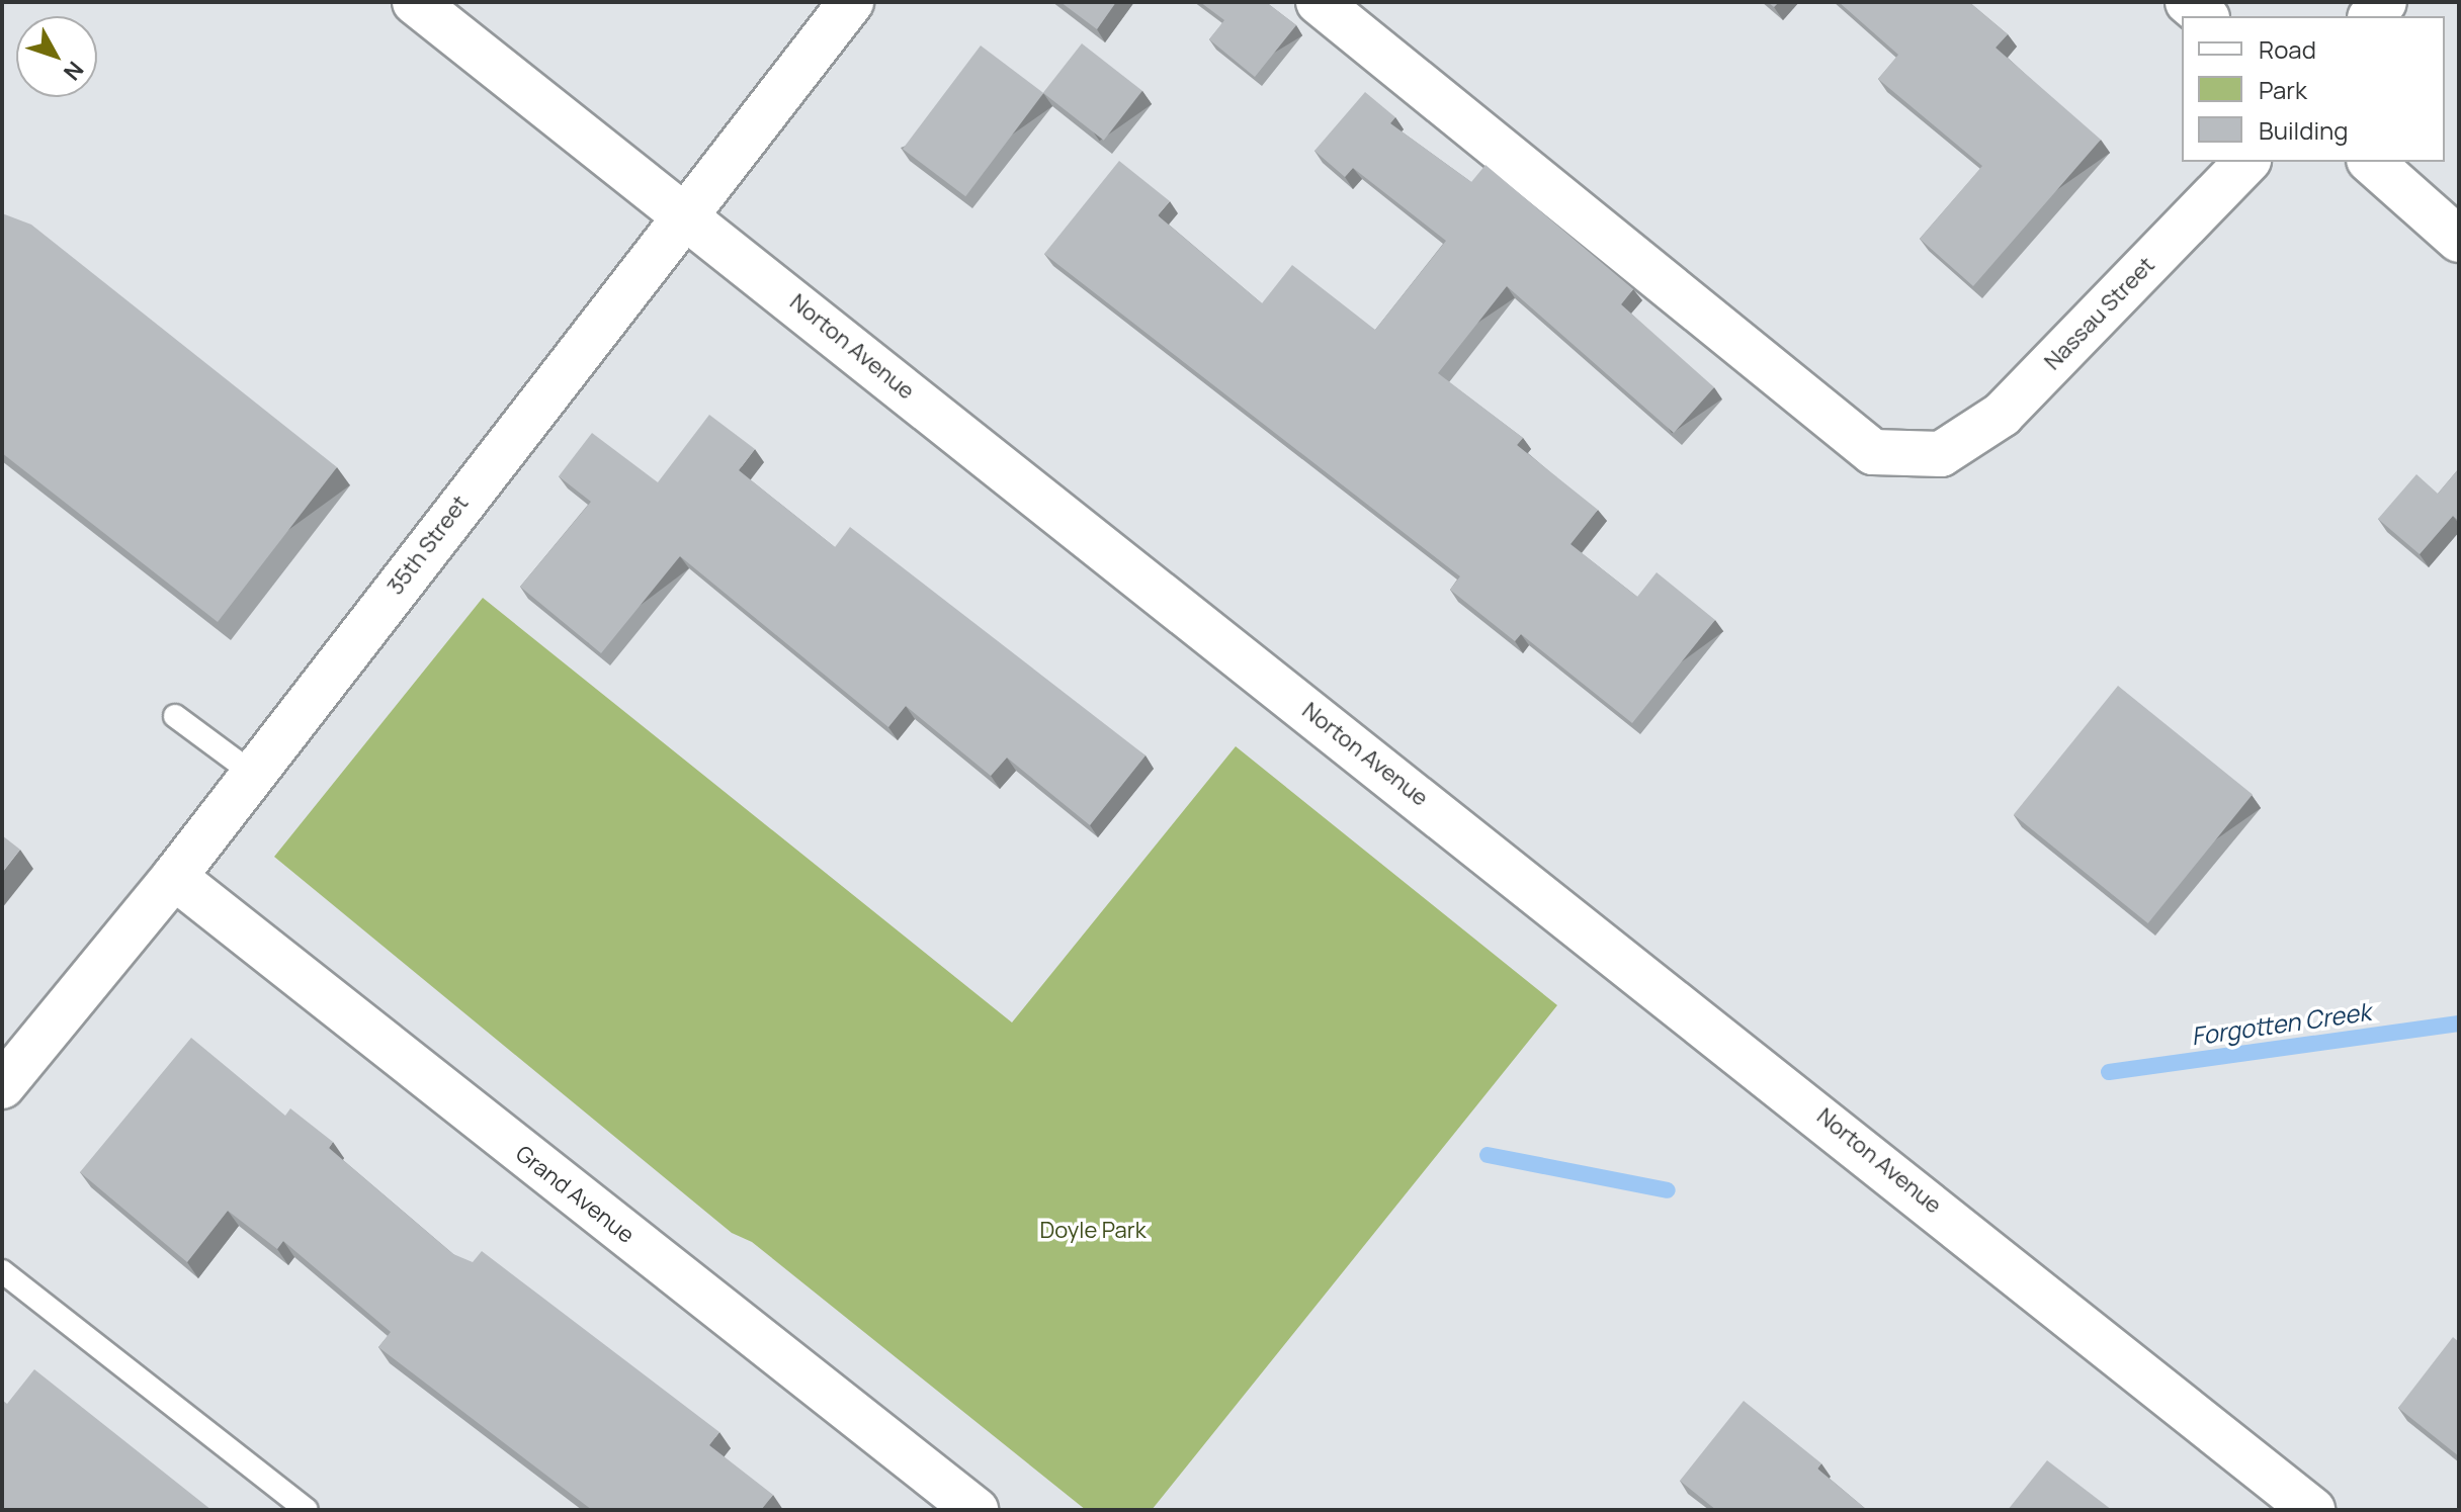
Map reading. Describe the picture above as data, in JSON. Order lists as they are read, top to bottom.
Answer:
{
  "streets": {
    "street": [
      "Nassau Street",
      "Norton Avenue",
      "35th Street",
      "Grand Avenue"
    ]
  },
  "crossings": [
    ["Norton Avenue", "35th Street"],
    ["35th Street", "Grand Avenue"]
  ],
  "water": ["Forgotten Creek"],
  "parks": ["Doyle Park"],
  "legend": ["Road", "Park", "Building"],
  "north": "bottom right"
}
